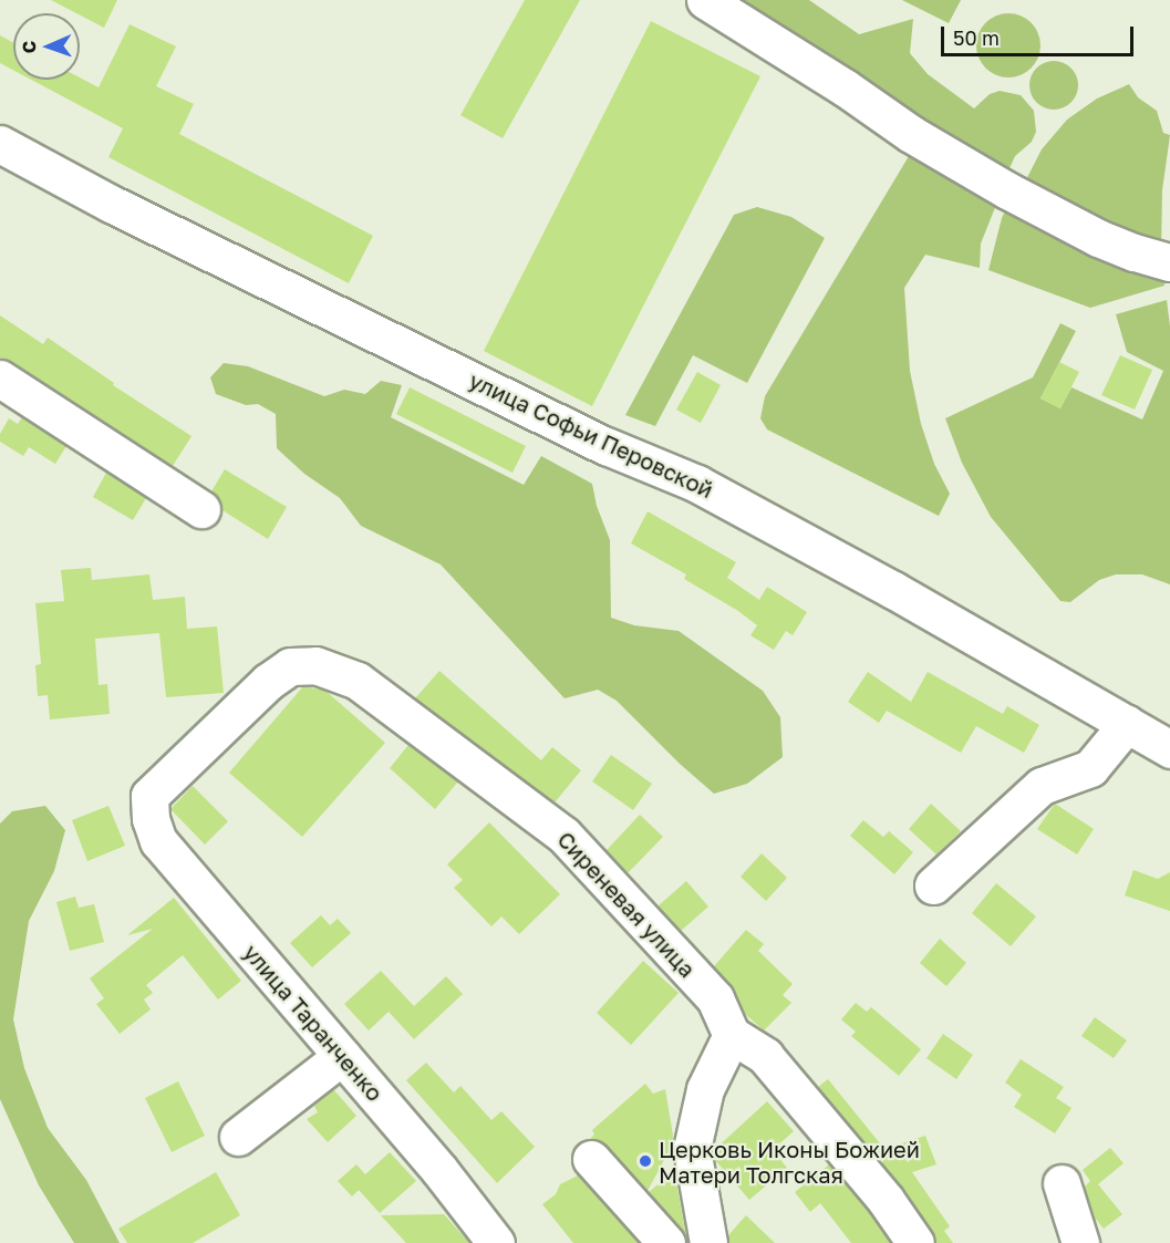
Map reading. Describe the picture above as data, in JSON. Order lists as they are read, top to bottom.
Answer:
{
  "streets": {
    "street": ["улица Софьи Перовской", "Сиреневая улица", "улица Таранченко"]
  },
  "crossings": [
    ["Сиреневая улица", "улица Таранченко"]
  ],
  "places": ["Церковь Иконы Божией Матери Толгская"],
  "scale_bar": "50 m",
  "north": "left"
}
